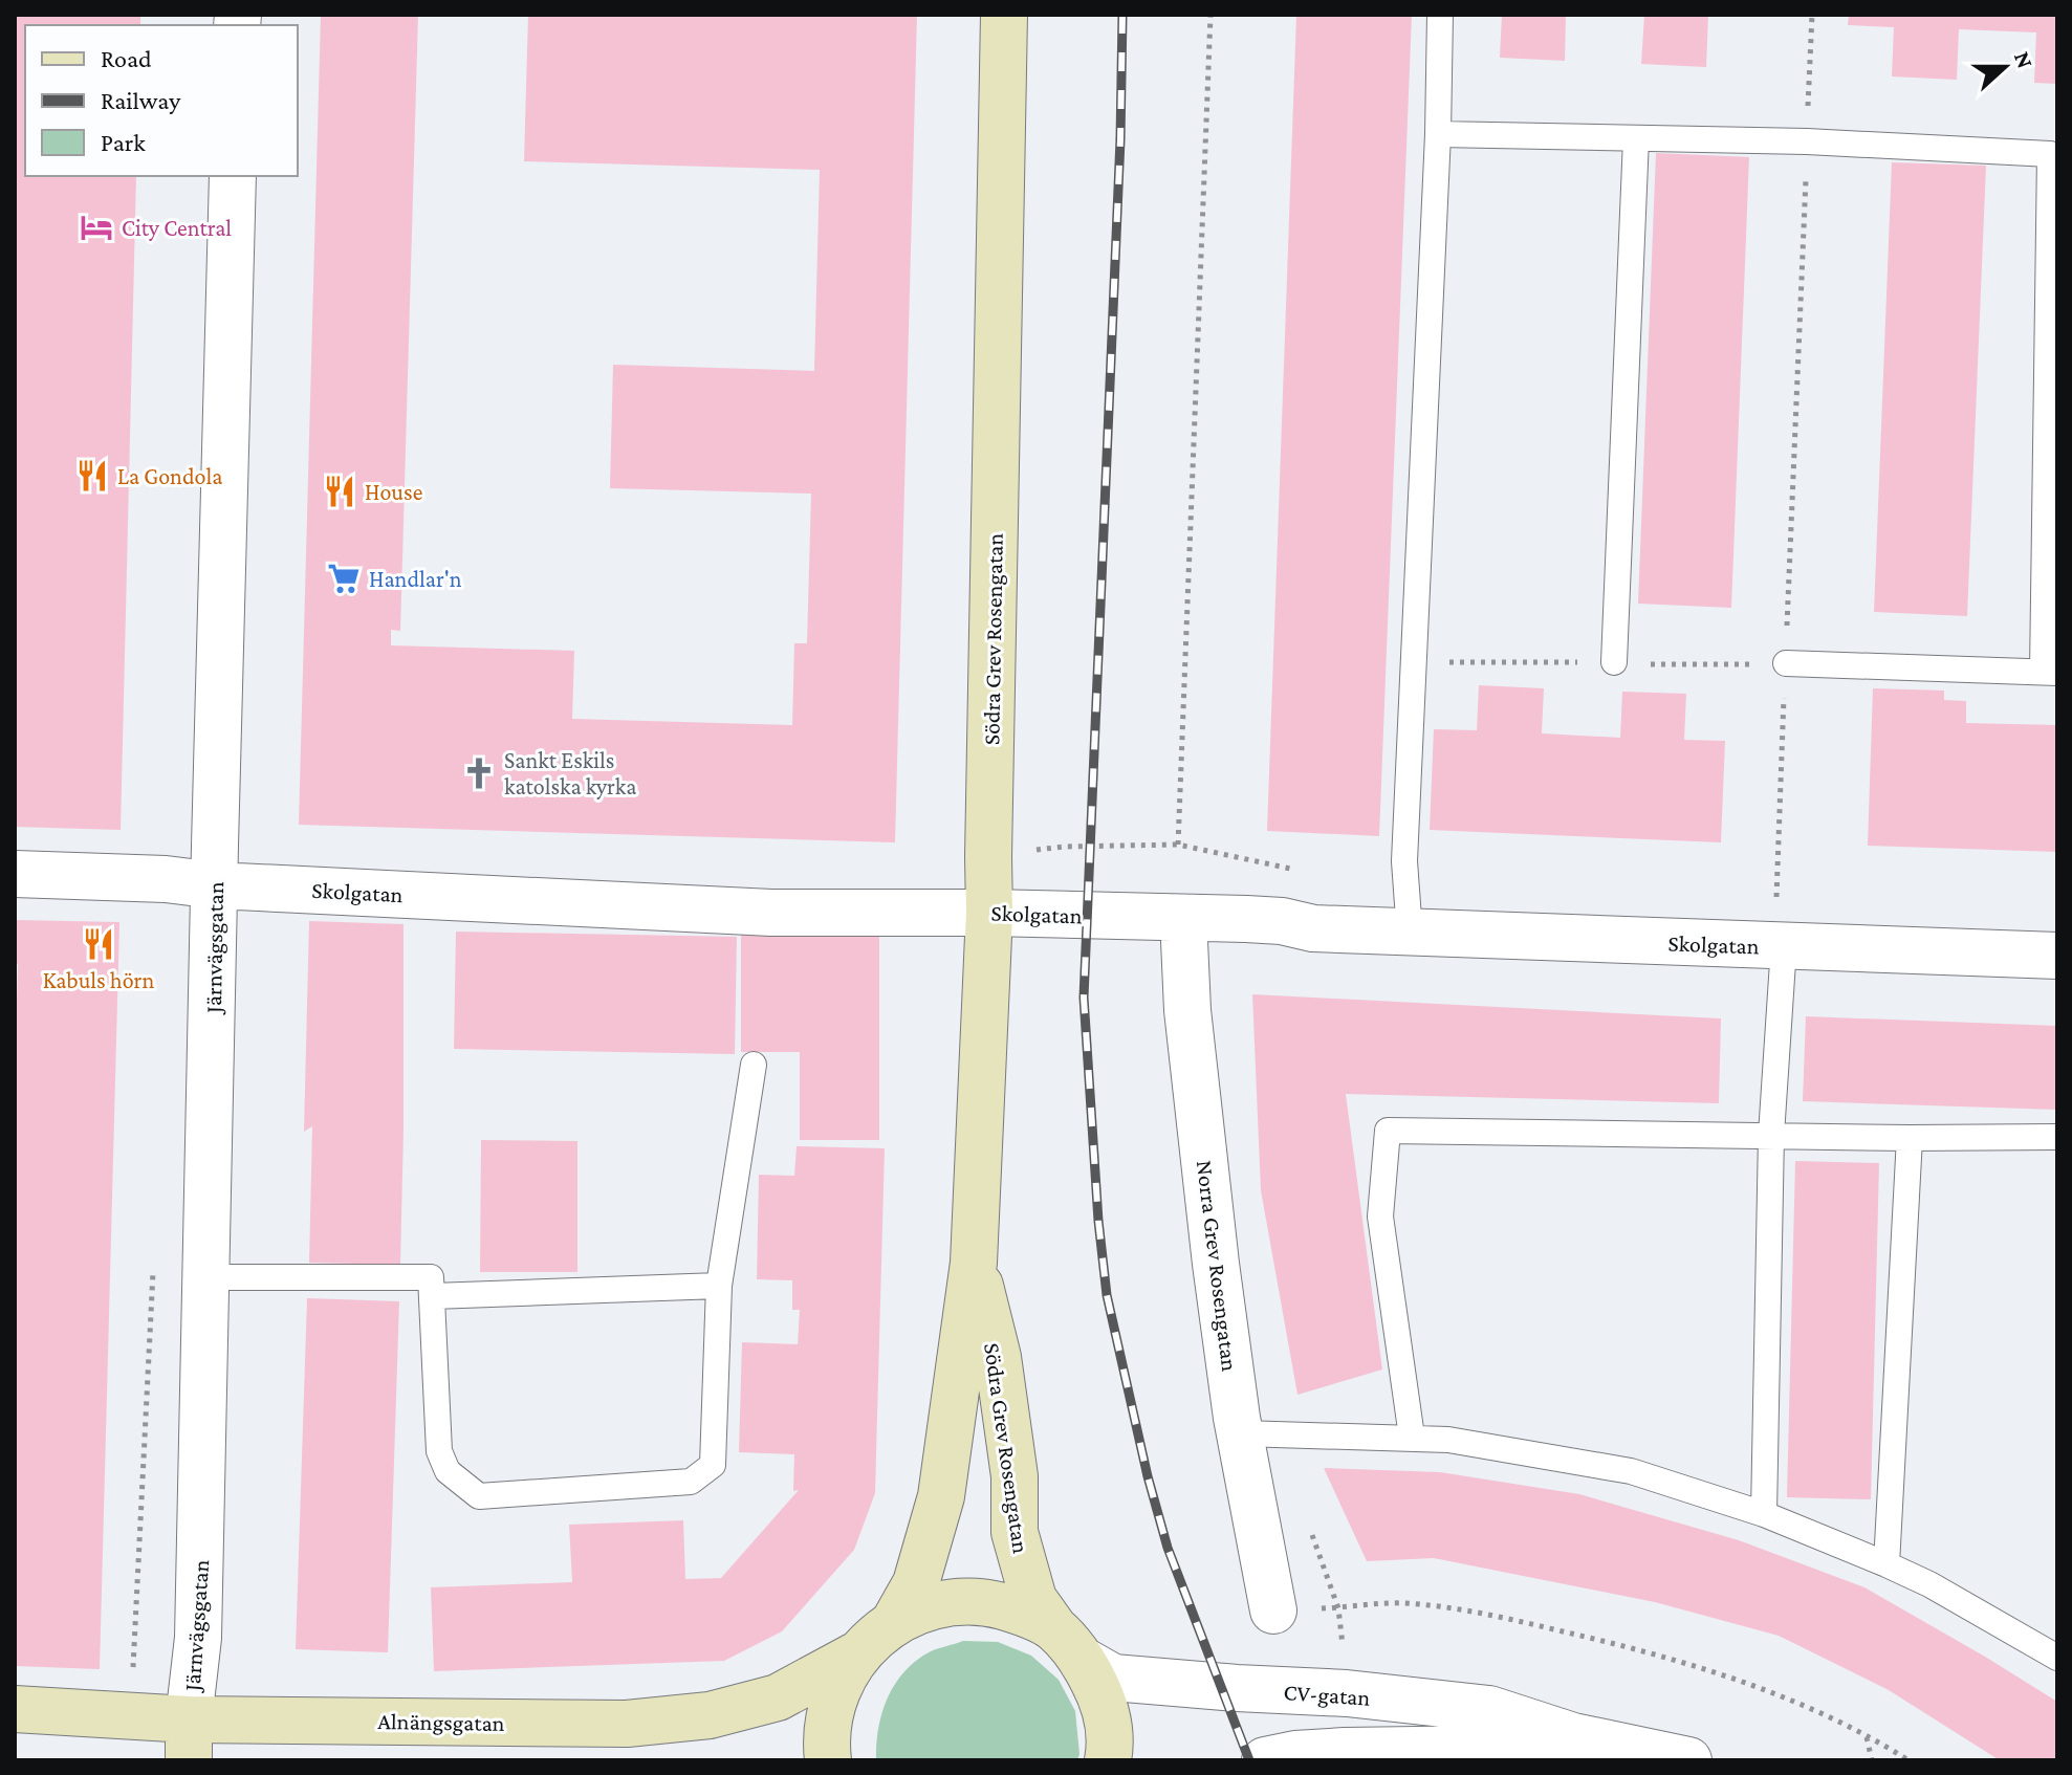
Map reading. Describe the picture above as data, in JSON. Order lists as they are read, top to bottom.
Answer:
{
  "streets": {
    "main road": ["Södra Grev Rosengatan", "Alnängsgatan"],
    "street": [
      "Skolgatan",
      "Järnvägsgatan",
      "Norra Grev Rosengatan",
      "CV-gatan"
    ]
  },
  "crossings": [
    ["Södra Grev Rosengatan", "Skolgatan"],
    ["Södra Grev Rosengatan", "CV-gatan"],
    ["Skolgatan", "Järnvägsgatan"],
    ["Skolgatan", "Norra Grev Rosengatan"],
    ["Järnvägsgatan", "Alnängsgatan"]
  ],
  "places": {
    "hotel": ["City Central"],
    "restaurant": ["La Gondola", "House", "Kabuls hörn"],
    "supermarket": ["Handlar'n"],
    "church": ["Sankt Eskils katolska kyrka"]
  },
  "legend": ["Road", "Railway", "Park"],
  "north": "right"
}
